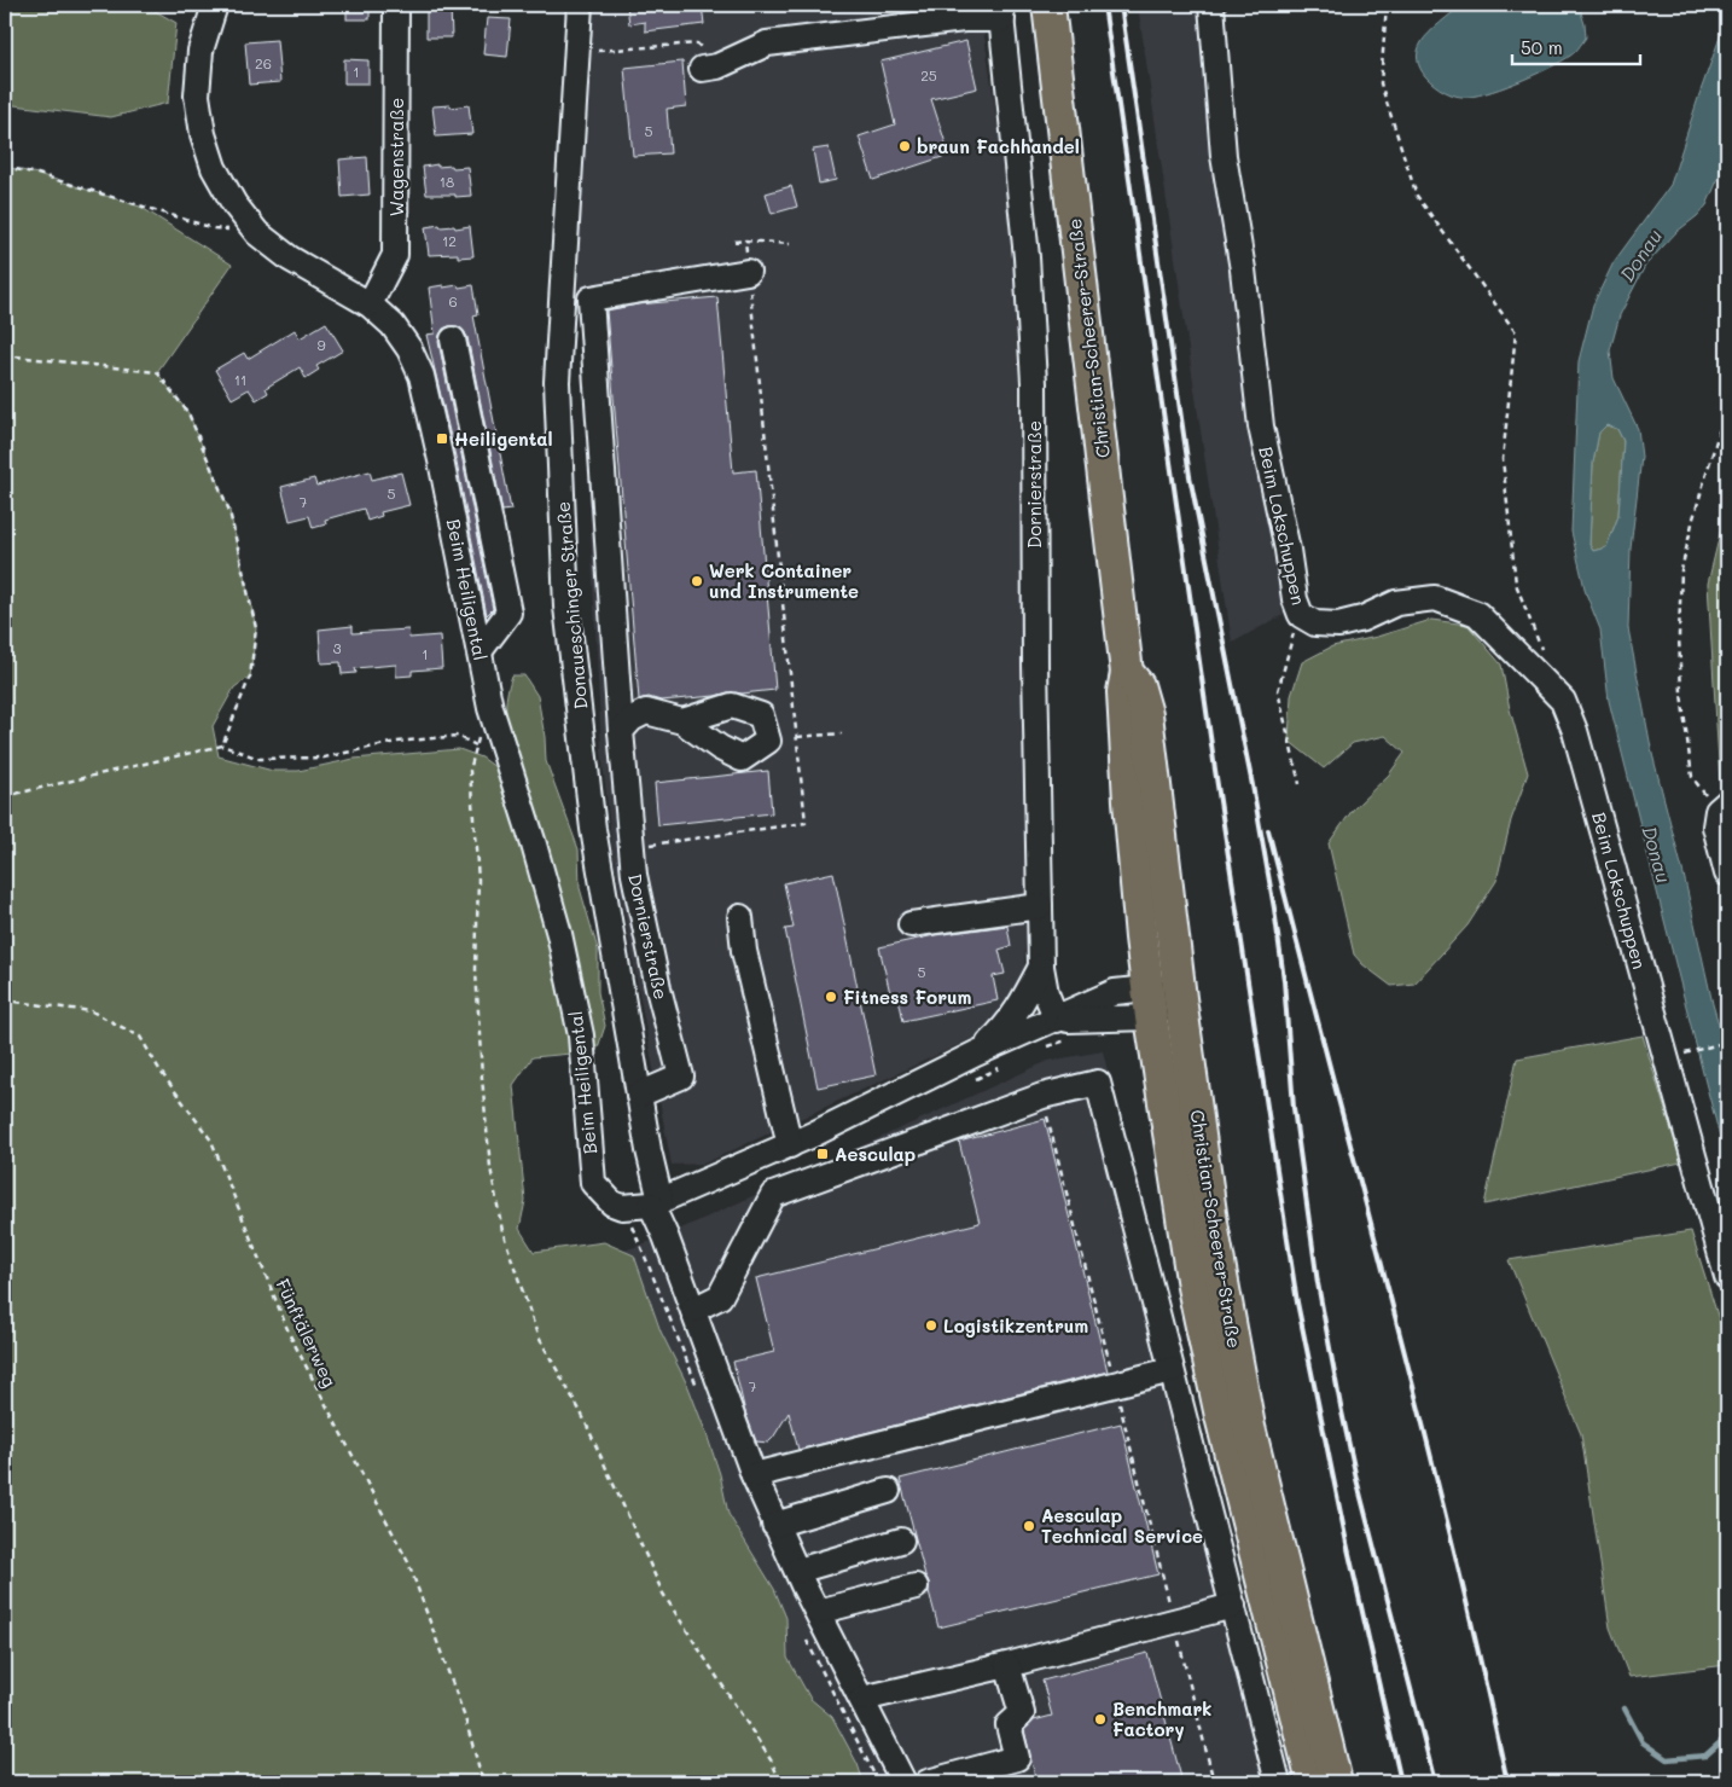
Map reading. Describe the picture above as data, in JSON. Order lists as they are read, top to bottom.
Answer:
{
  "streets": {
    "main road": ["Christian-Scheerer-Straße"],
    "street": [
      "Wagenstraße",
      "Dornierstraße",
      "Beim Lokschuppen",
      "Beim Heiligental",
      "Donaueschinger Straße"
    ],
    "path": ["Fünftälerweg"]
  },
  "crossings": [
    ["Wagenstraße", "Beim Heiligental"],
    ["Christian-Scheerer-Straße", "Dornierstraße"],
    ["Dornierstraße", "Beim Heiligental"],
    ["Dornierstraße", "Donaueschinger Straße"],
    ["Beim Heiligental", "Donaueschinger Straße"]
  ],
  "water": ["Donau"],
  "places": {
    "other": [
      "braun Fachhandel",
      "Werk Container und Instrumente",
      "Fitness Forum",
      "Logistikzentrum",
      "Aesculap Technical Service",
      "Benchmark Factory"
    ],
    "transit": ["Heiligental", "Aesculap"]
  },
  "house_numbers": [
    "26",
    "1",
    "25",
    "5",
    "18",
    "12",
    "6",
    "9",
    "11",
    "5",
    "7",
    "3",
    "1",
    "5",
    "7"
  ],
  "scale_bar": "50 m"
}
